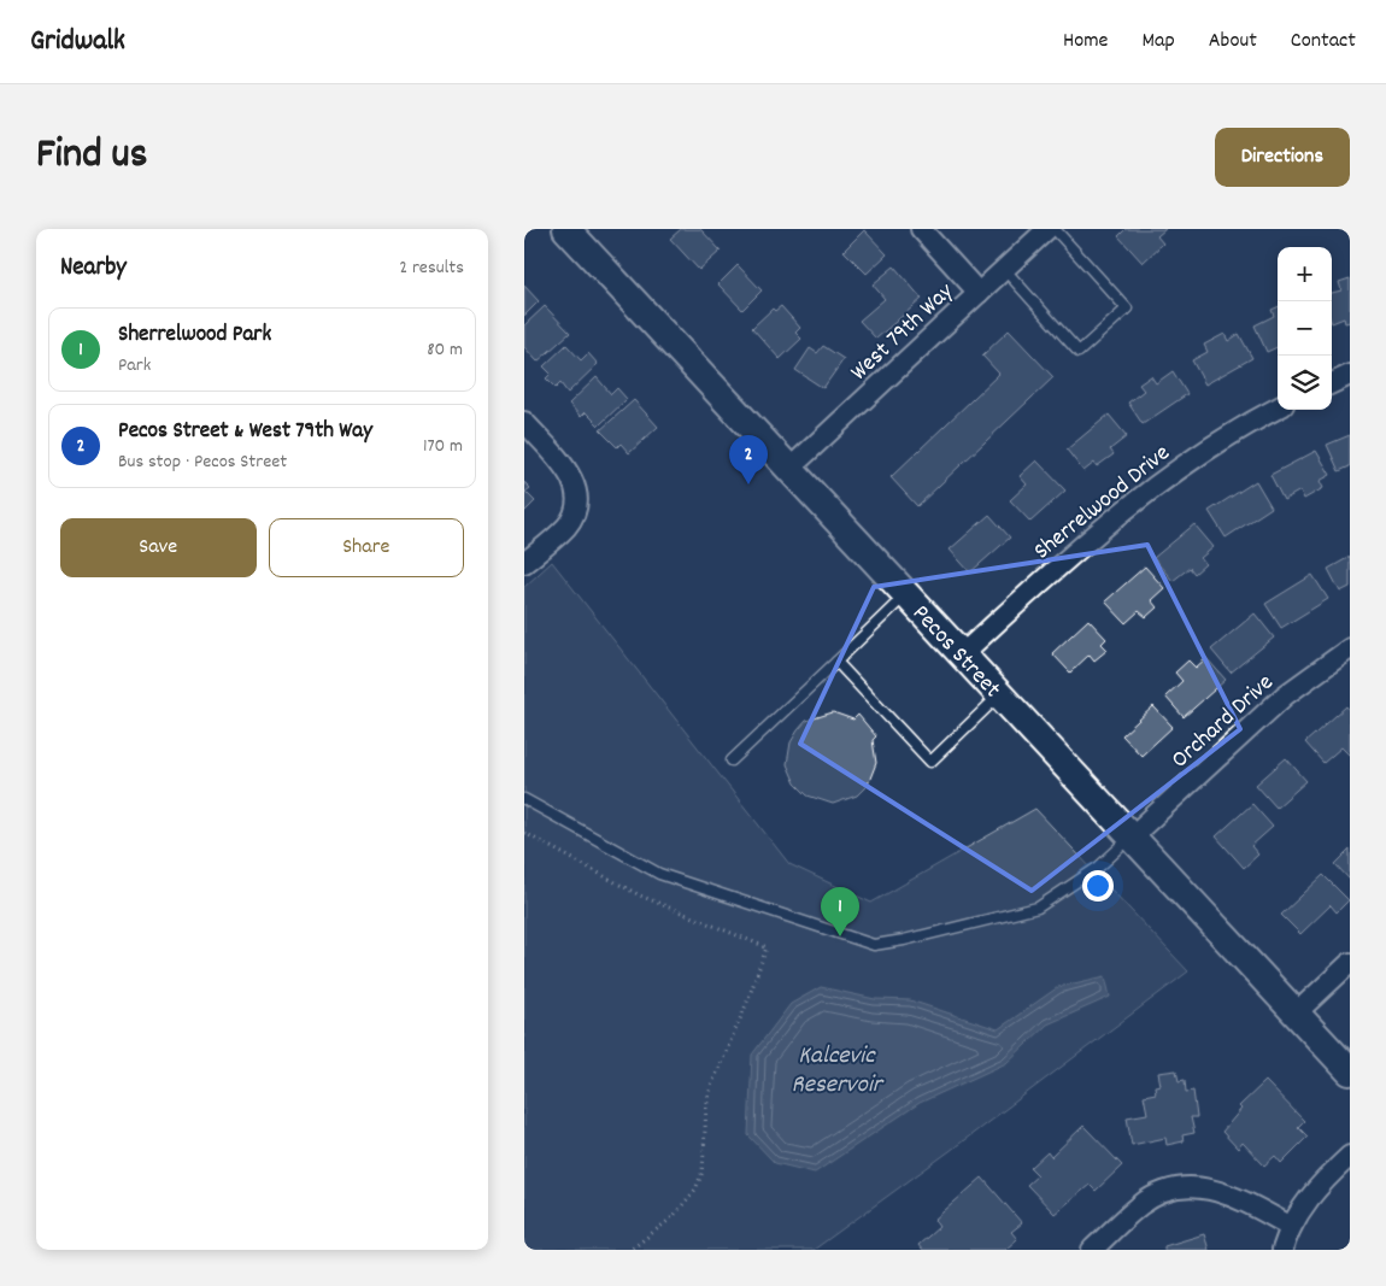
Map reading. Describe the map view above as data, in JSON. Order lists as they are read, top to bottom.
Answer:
{
  "streets": {
    "main road": ["Pecos Street"],
    "street": ["West 79th Way", "Sherrelwood Drive", "Orchard Drive"]
  },
  "crossings": [
    ["West 79th Way", "Pecos Street"],
    ["Sherrelwood Drive", "Pecos Street"],
    ["Pecos Street", "Orchard Drive"]
  ],
  "water": ["Kalcevic Reservoir"],
  "page": {
    "header": "Gridwalk",
    "nav": [
      "Home",
      "Map",
      "About",
      "Contact"
    ],
    "title": "Find us",
    "buttons": [
      "Directions",
      ["Save", "Share"]
    ],
    "heading": ["Nearby", "2 results"],
    "map_buttons": ["+", "−"],
    "list": [
      {
        "mark": "1",
        "name": "Sherrelwood Park",
        "note": "Park",
        "value": "80 m"
      },
      {
        "mark": "2",
        "name": "Pecos Street & West 79th Way",
        "note": "Bus stop · Pecos Street",
        "value": "170 m"
      }
    ],
    "pins": ["2", "1"]
  }
}
